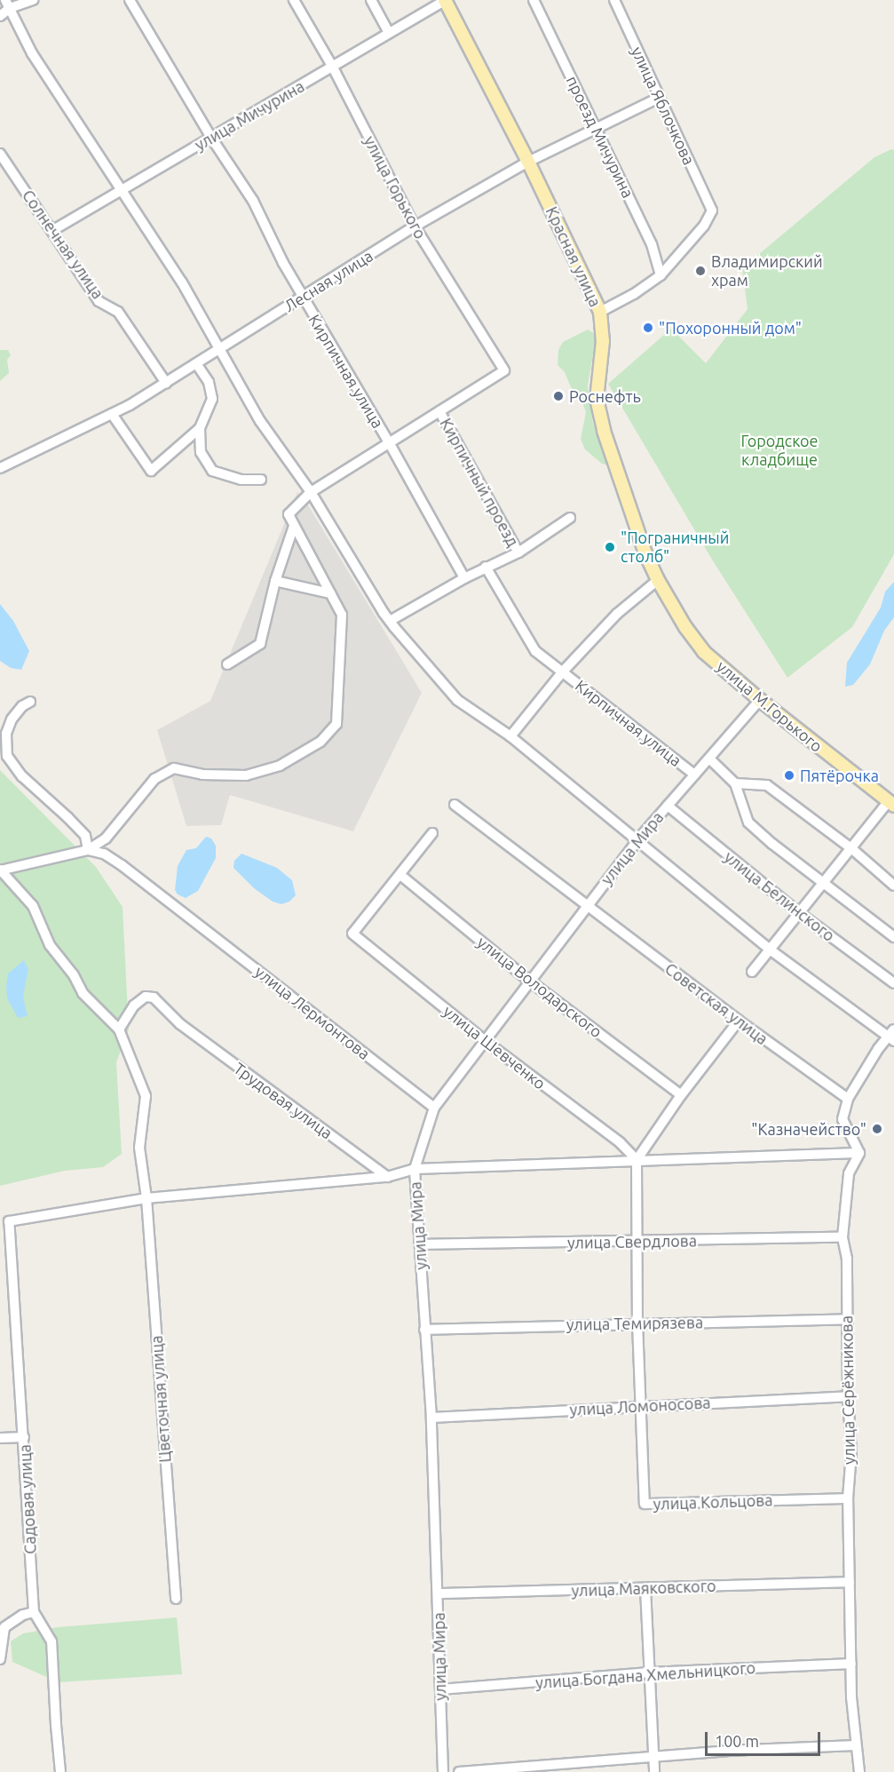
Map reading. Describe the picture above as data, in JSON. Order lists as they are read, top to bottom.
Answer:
{
  "streets": {
    "main road": ["Красная улица", "улица М.Горького"],
    "street": [
      "улица Яблочкова",
      "улица Мичурина",
      "проезд Мичурина",
      "улица Горького",
      "Солнечная улица",
      "Лесная улица",
      "Кирпичная улица",
      "Кирпичный проезд",
      "улица Мира",
      "улица Белинского",
      "улица Володарского",
      "Советская улица",
      "улица Лермонтова",
      "улица Шевченко",
      "Трудовая улица",
      "улица Свердлова",
      "улица Темирязева",
      "улица Серёжникова",
      "Цветочная улица",
      "улица Ломоносова",
      "Садовая улица",
      "улица Кольцова",
      "улица Маяковского",
      "улица Богдана Хмельницкого"
    ]
  },
  "crossings": [
    ["улица Яблочкова", "проезд Мичурина"],
    ["улица Яблочкова", "Лесная улица"],
    ["улица Мичурина", "улица Горького"],
    ["улица Мичурина", "Солнечная улица"],
    ["улица Мичурина", "Красная улица"],
    ["улица Мичурина", "Кирпичная улица"],
    ["проезд Мичурина", "Лесная улица"],
    ["улица Горького", "Лесная улица"],
    ["улица Горького", "Кирпичный проезд"],
    ["Солнечная улица", "Лесная улица"],
    ["Красная улица", "Лесная улица"],
    ["Красная улица", "улица М.Горького"],
    ["Лесная улица", "Кирпичная улица"],
    ["Кирпичная улица", "улица Мира"],
    ["улица М.Горького", "улица Мира"],
    ["улица Мира", "улица Белинского"],
    ["улица Мира", "улица Володарского"],
    ["улица Мира", "Советская улица"],
    ["улица Мира", "улица Лермонтова"],
    ["улица Мира", "улица Шевченко"],
    ["улица Мира", "улица Свердлова"],
    ["улица Мира", "улица Темирязева"],
    ["улица Мира", "улица Ломоносова"],
    ["улица Мира", "улица Маяковского"],
    ["улица Мира", "улица Богдана Хмельницкого"],
    ["улица Володарского", "улица Шевченко"],
    ["Трудовая улица", "Цветочная улица"],
    ["улица Свердлова", "улица Серёжникова"],
    ["улица Темирязева", "улица Серёжникова"],
    ["улица Серёжникова", "улица Ломоносова"],
    ["улица Серёжникова", "улица Кольцова"],
    ["улица Серёжникова", "улица Маяковского"],
    ["улица Серёжникова", "улица Богдана Хмельницкого"],
    ["Цветочная улица", "Садовая улица"],
    ["улица Ломоносова", "улица Кольцова"]
  ],
  "parks": ["Городское кладбище"],
  "places": [
    "Владимирский храм",
    "\"Похоронный дом\"",
    "Роснефть",
    "\"Пограничный столб\"",
    "Пятёрочка",
    "\"Казначейство\""
  ],
  "scale_bar": "100 m"
}
